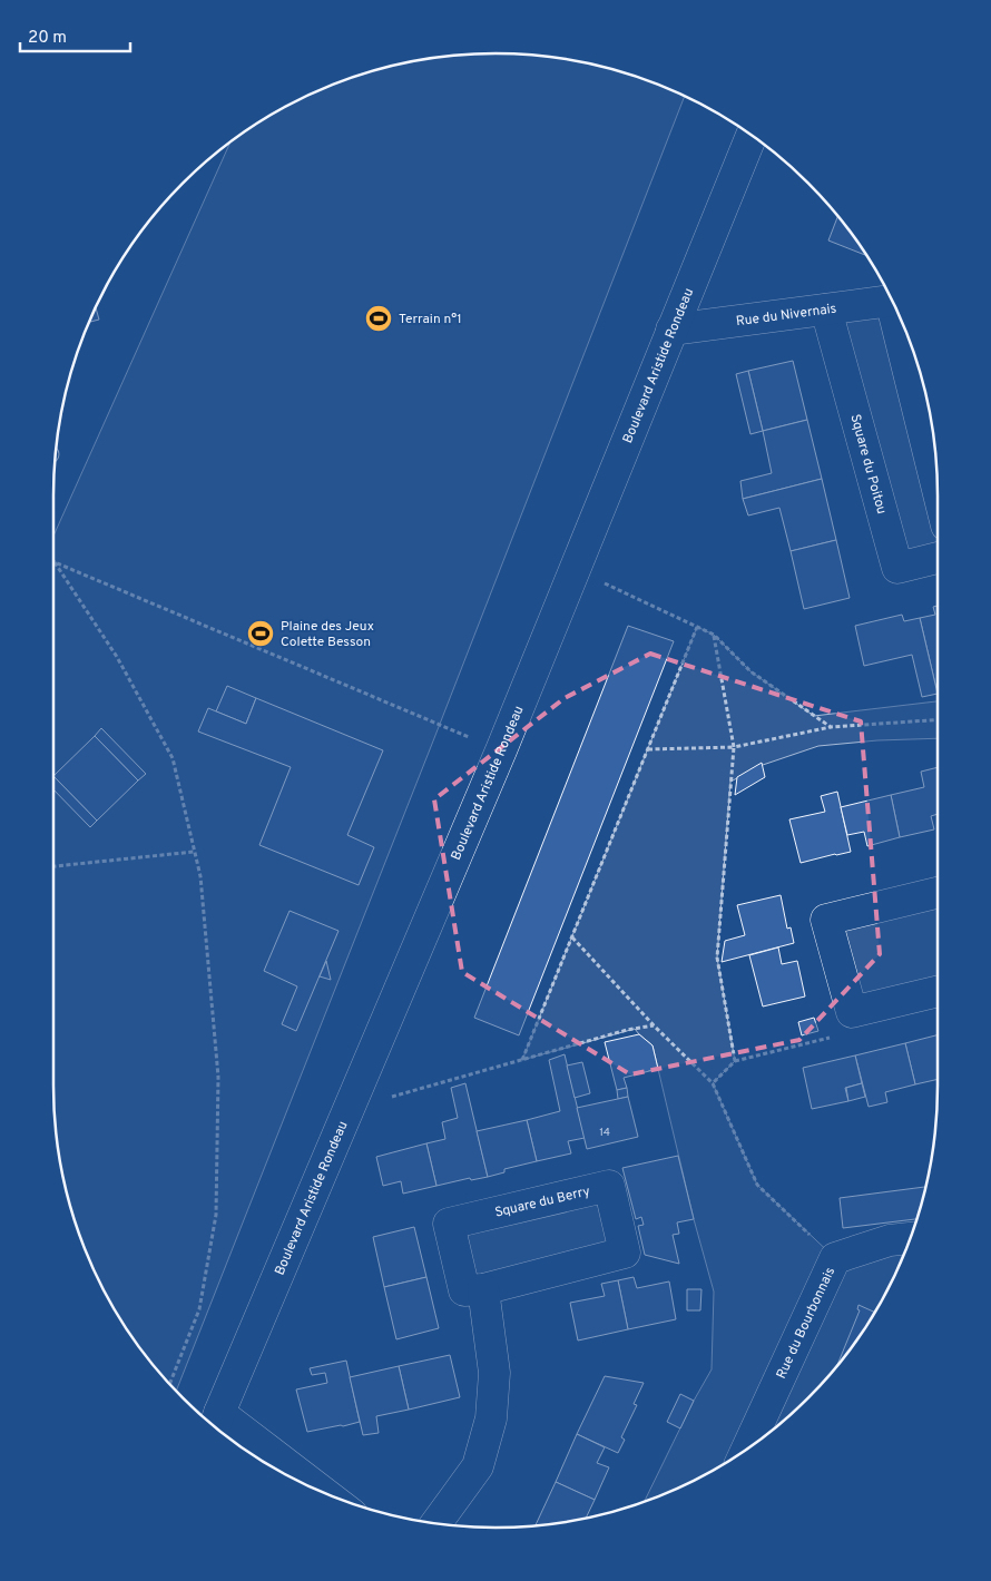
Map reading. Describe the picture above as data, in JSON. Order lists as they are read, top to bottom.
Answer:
{
  "streets": {
    "street": [
      "Rue du Nivernais",
      "Boulevard Aristide Rondeau",
      "Square du Poitou",
      "Square du Berry",
      "Rue du Bourbonnais"
    ]
  },
  "crossings": [
    ["Rue du Nivernais", "Boulevard Aristide Rondeau"],
    ["Rue du Nivernais", "Square du Poitou"]
  ],
  "places": {
    "sports": ["Terrain n°1", "Plaine des Jeux Colette Besson"]
  },
  "house_numbers": ["14"],
  "scale_bar": "20 m"
}
